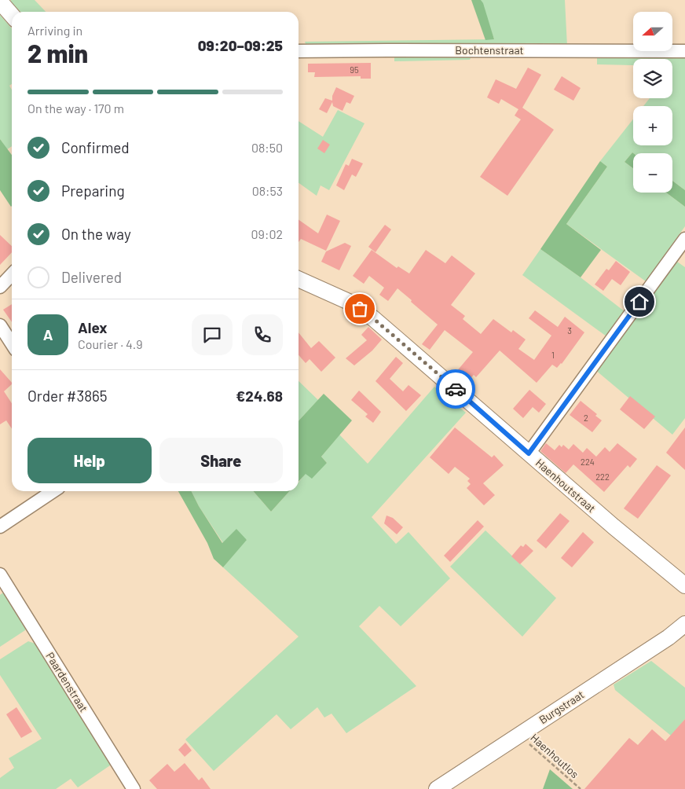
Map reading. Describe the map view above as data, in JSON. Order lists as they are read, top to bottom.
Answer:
{
  "streets": {
    "street": [
      "Bochtenstraat",
      "Haenhoutstraat",
      "Paardenstraat",
      "Burgstraat"
    ],
    "path": ["Haenhoutlos"]
  },
  "crossings": [
    ["Burgstraat", "Haenhoutlos"]
  ],
  "house_numbers": [
    "95",
    "3",
    "1",
    "2",
    "224",
    "222"
  ],
  "north": "left",
  "page": {
    "map_buttons": ["+", "−"],
    "heading": ["2 min", "Arriving in", "09:20–09:25"],
    "panel": [
      "Alex",
      "Courier · 4.9",
      "Order #3865",
      "€24.68"
    ],
    "bar": "On the way · 170 m",
    "list": [
      ["Confirmed", "08:50"],
      ["Preparing", "08:53"],
      ["On the way", "09:02"],
      "Delivered"
    ],
    "round": "A",
    "buttons": ["Help", "Share"]
  }
}
